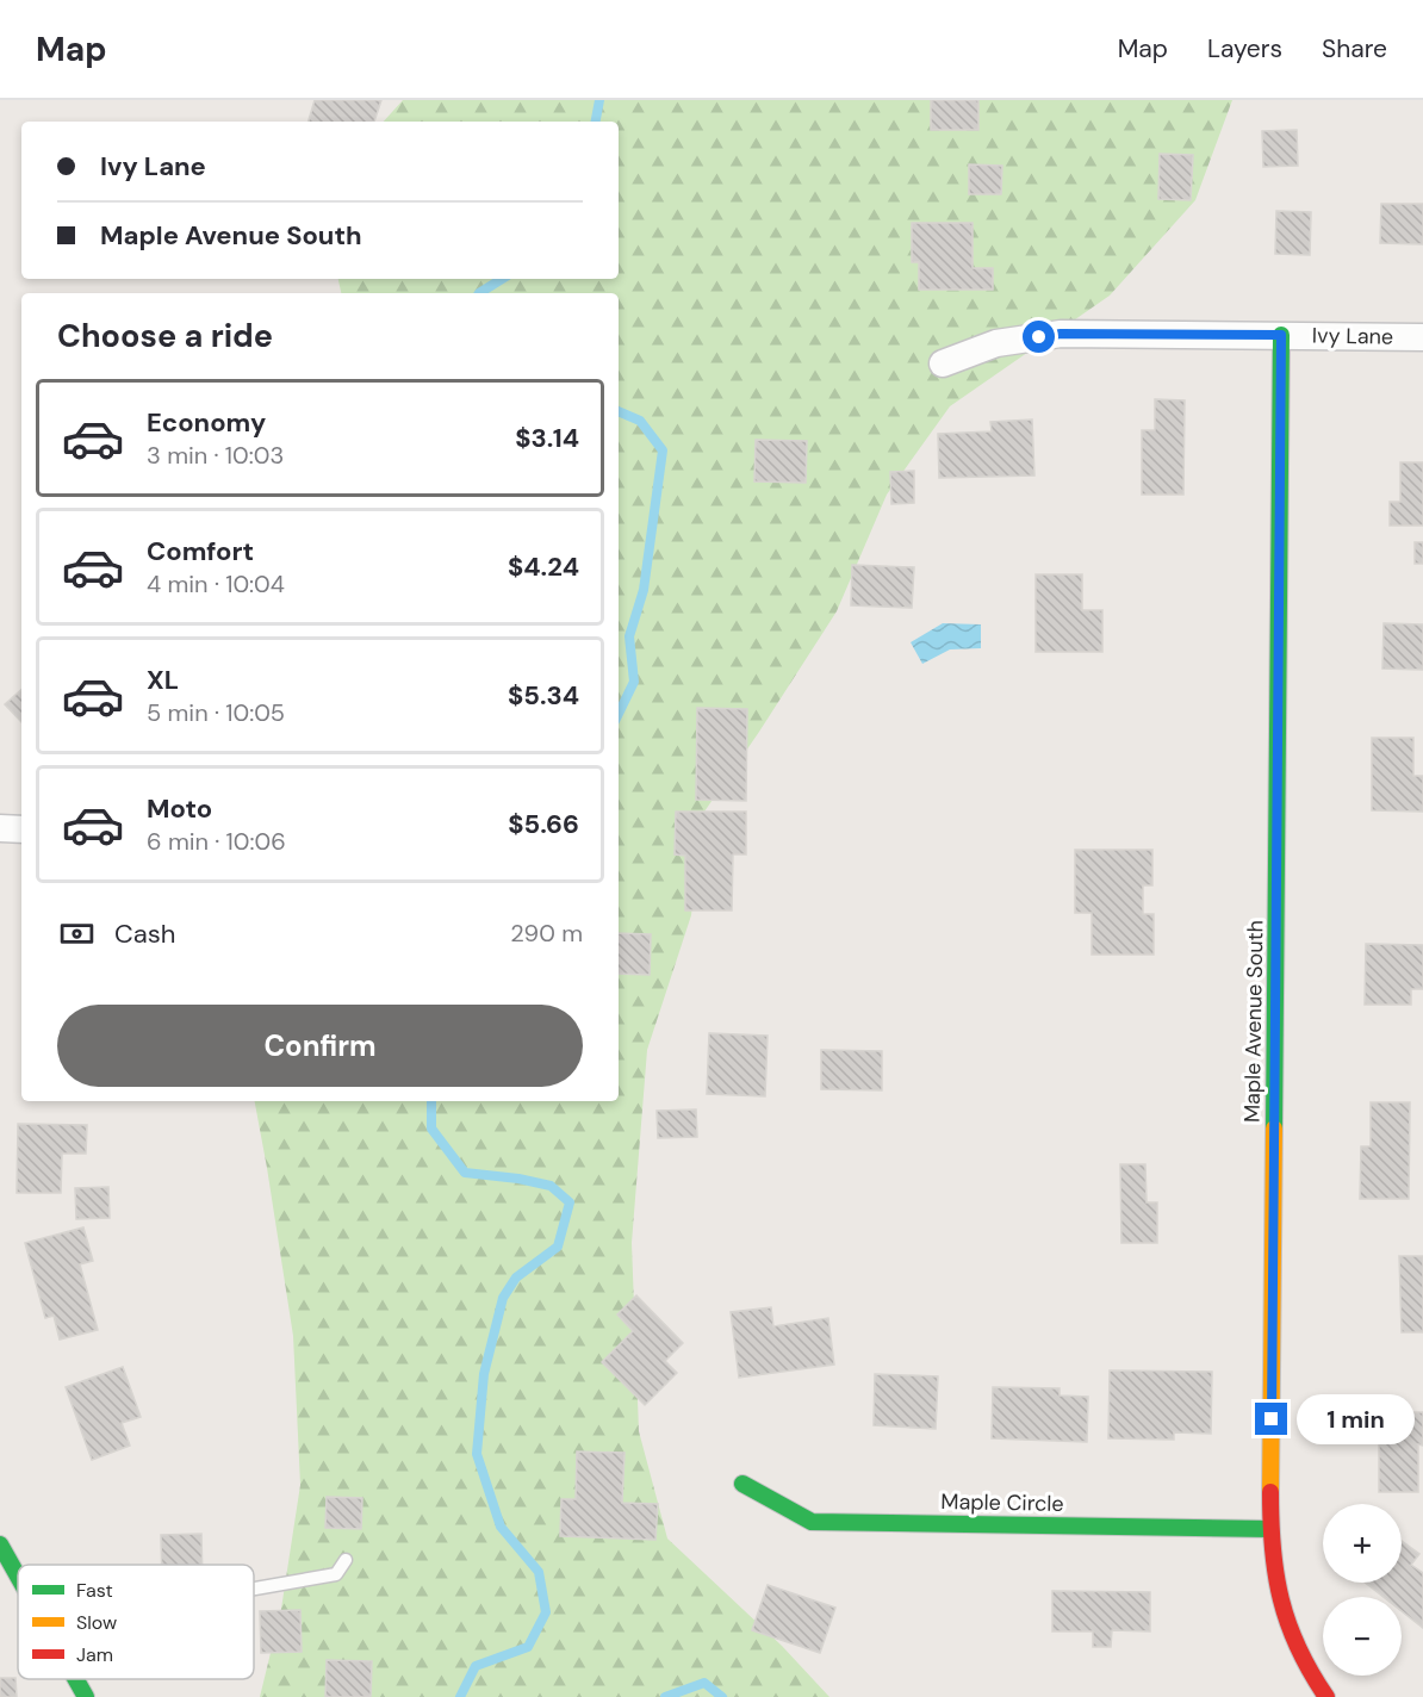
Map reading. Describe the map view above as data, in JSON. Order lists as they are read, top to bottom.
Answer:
{
  "streets": {
    "street": ["Ivy Lane", "Maple Avenue South", "Maple Circle"]
  },
  "crossings": [
    ["Ivy Lane", "Maple Avenue South"],
    ["Maple Avenue South", "Maple Circle"]
  ],
  "legend": ["Fast", "Slow", "Jam"],
  "page": {
    "header": "Map",
    "nav": ["Map", "Layers", "Share"],
    "banner": ["Ivy Lane", "Maple Avenue South"],
    "heading": "Choose a ride",
    "list": [
      {
        "name": "Economy",
        "note": "3 min · 10:03",
        "value": "$3.14"
      },
      {
        "name": "Comfort",
        "note": "4 min · 10:04",
        "value": "$4.24"
      },
      {
        "name": "XL",
        "note": "5 min · 10:05",
        "value": "$5.34"
      },
      {
        "name": "Moto",
        "note": "6 min · 10:06",
        "value": "$5.66"
      }
    ],
    "pay": ["Cash", "290 m"],
    "buttons": "Confirm",
    "bubble": "1 min",
    "map_buttons": ["+", "−"]
  }
}
